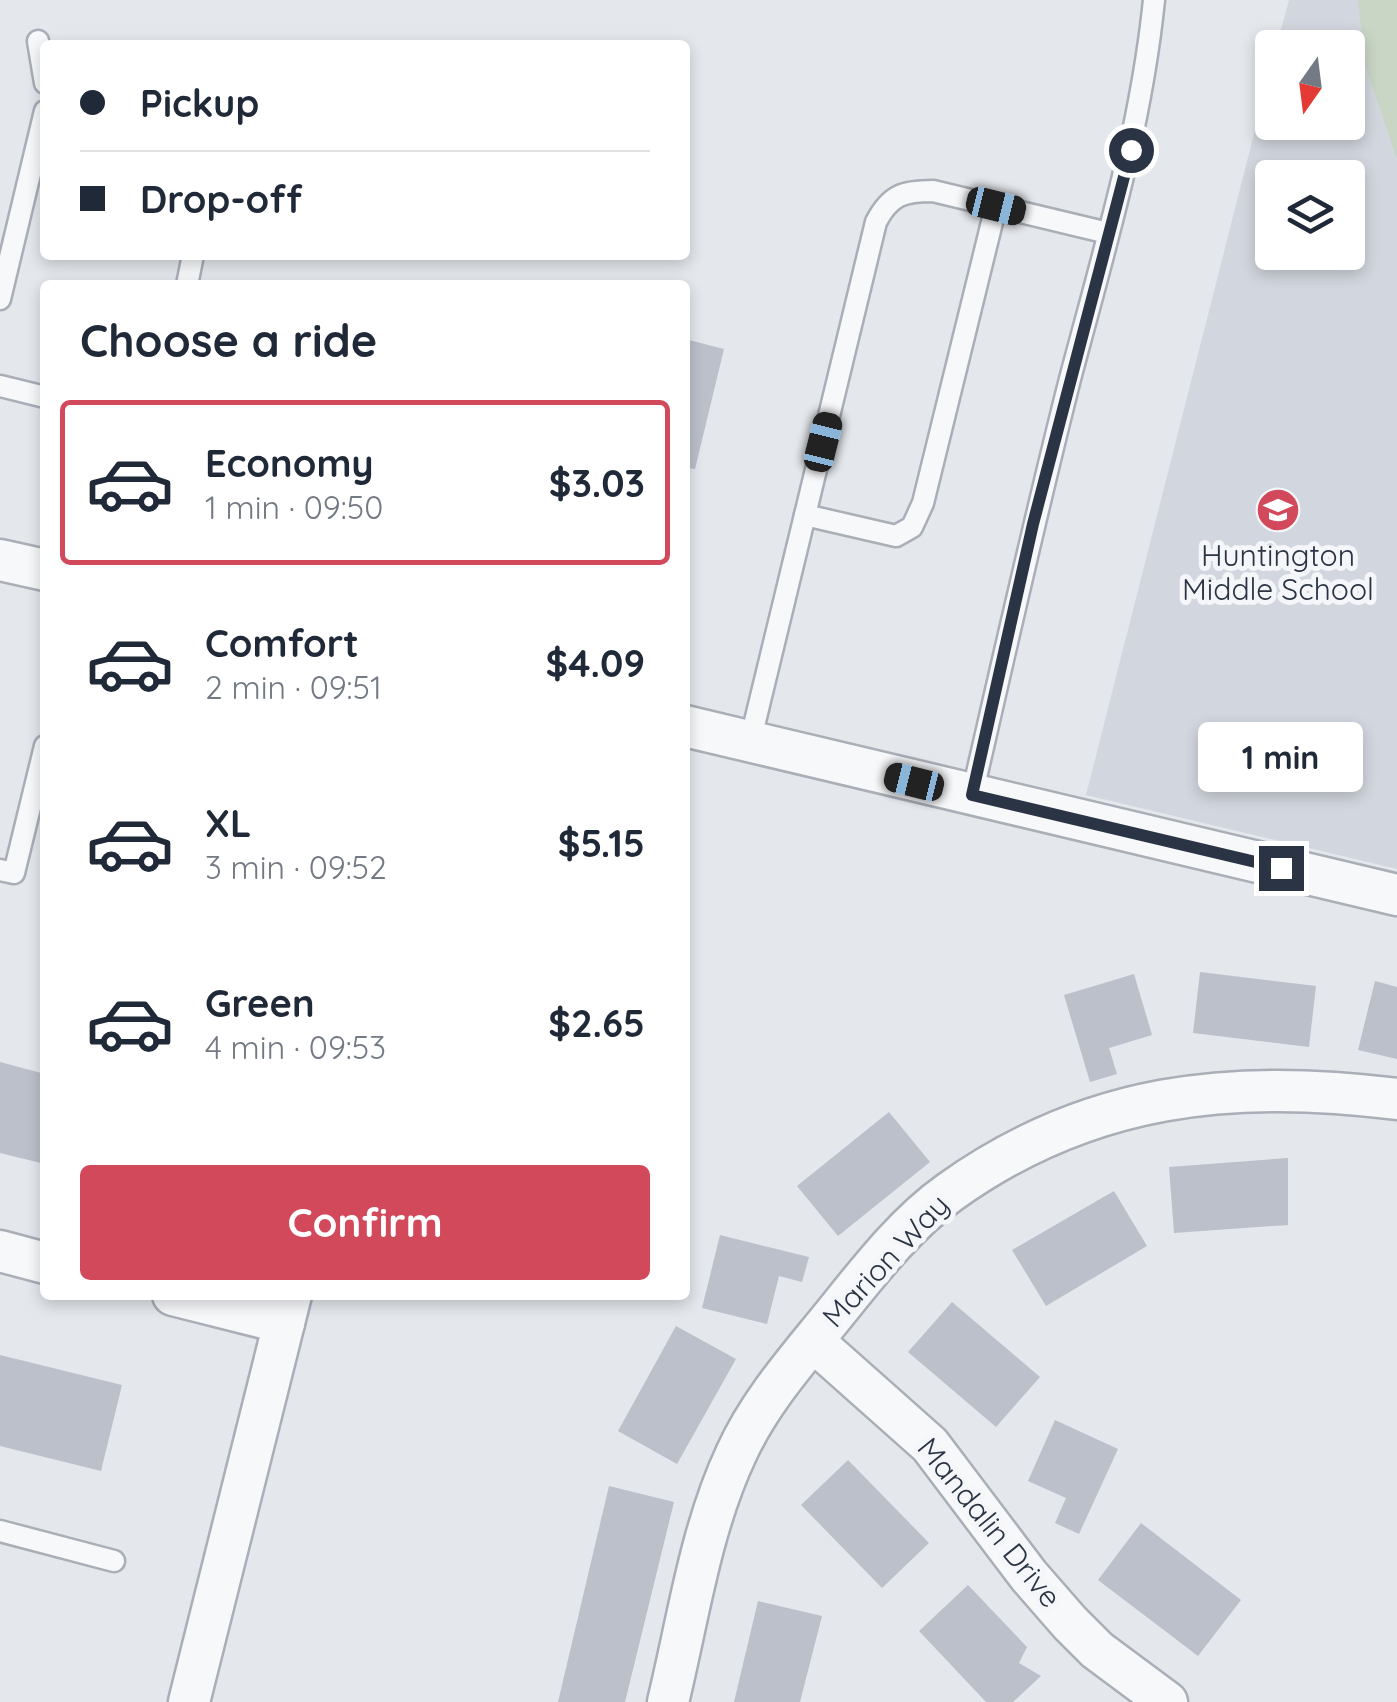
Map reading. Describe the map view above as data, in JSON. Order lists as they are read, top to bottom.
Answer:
{
  "streets": {
    "street": ["Marion Way", "Mandalin Drive"]
  },
  "crossings": [
    ["Marion Way", "Mandalin Drive"]
  ],
  "places": {
    "school or university": ["Huntington Middle School"]
  },
  "north": "bottom",
  "page": {
    "banner": ["Pickup", "Drop-off"],
    "heading": "Choose a ride",
    "list": [
      {
        "name": "Economy",
        "note": "1 min · 09:50",
        "value": "$3.03"
      },
      {
        "name": "Comfort",
        "note": "2 min · 09:51",
        "value": "$4.09"
      },
      {
        "name": "XL",
        "note": "3 min · 09:52",
        "value": "$5.15"
      },
      {
        "name": "Green",
        "note": "4 min · 09:53",
        "value": "$2.65"
      }
    ],
    "bubble": "1 min",
    "buttons": "Confirm"
  }
}
